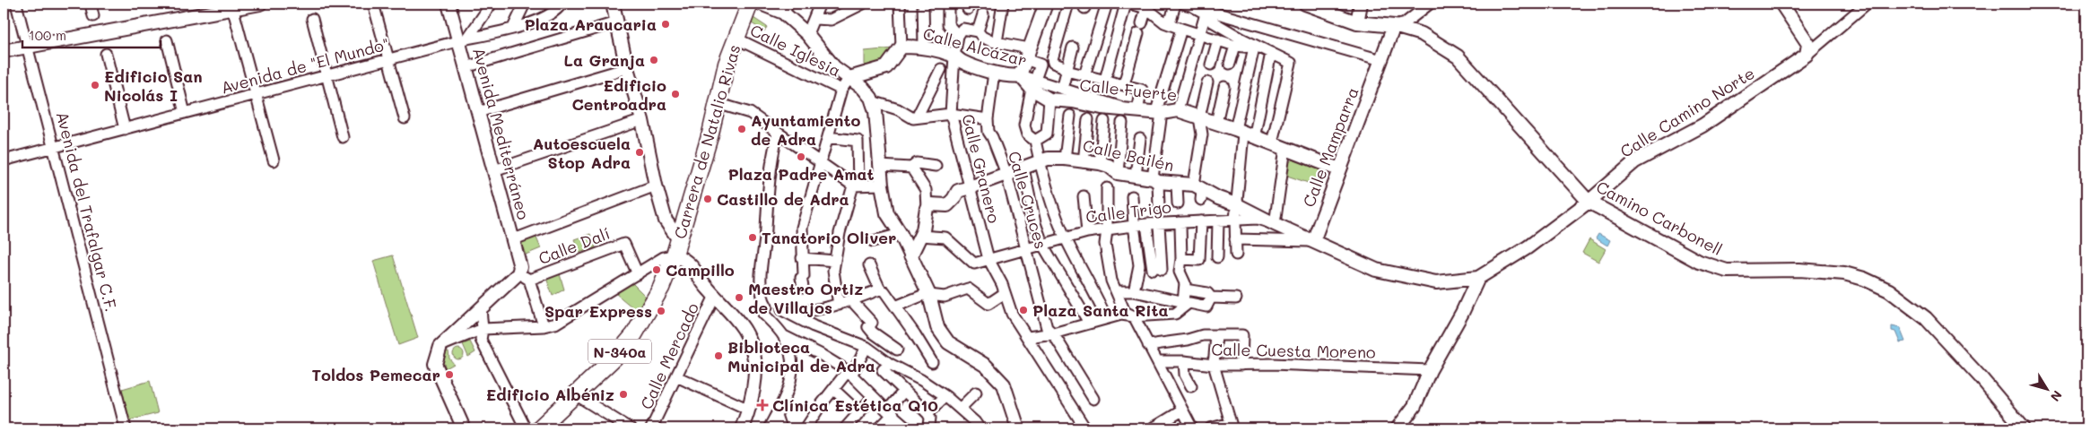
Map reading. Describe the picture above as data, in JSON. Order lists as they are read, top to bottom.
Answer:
{
  "streets": {
    "highway": ["Carrera de Natalio Rivas", "N-340a"],
    "street": [
      "Calle Alcázar",
      "Calle Iglesia",
      "Avenida de \"El Mundo\"",
      "Calle Fuerte",
      "Calle Camino Norte",
      "Avenida Mediterráneo",
      "Calle Mamparra",
      "Calle Bailén",
      "Calle Granero",
      "Calle Cruces",
      "Avenida del Trafalgar C.F.",
      "Calle Trigo",
      "Camino Carbonell",
      "Calle Dalí",
      "Calle Cuesta Moreno",
      "Calle Mercado"
    ]
  },
  "crossings": [
    ["Calle Alcázar", "Calle Iglesia"],
    ["Calle Alcázar", "Calle Fuerte"],
    ["Calle Alcázar", "Calle Granero"],
    ["Calle Alcázar", "Calle Cruces"],
    ["Calle Iglesia", "Carrera de Natalio Rivas"],
    ["Avenida de \"El Mundo\"", "Avenida Mediterráneo"],
    ["Avenida de \"El Mundo\"", "Avenida del Trafalgar C.F."],
    ["Calle Fuerte", "Calle Mamparra"],
    ["Calle Camino Norte", "Camino Carbonell"],
    ["Avenida Mediterráneo", "Calle Dalí"],
    ["Carrera de Natalio Rivas", "N-340a"],
    ["Calle Mamparra", "Camino Carbonell"],
    ["Calle Bailén", "Calle Granero"],
    ["Calle Bailén", "Calle Cruces"],
    ["Calle Bailén", "Calle Trigo"],
    ["Calle Granero", "Calle Trigo"],
    ["Calle Cruces", "Calle Trigo"]
  ],
  "places": {
    "other": [
      "Plaza Araucaria",
      "La Granja",
      "Edificio San Nicolás I",
      "Edificio Centroadra",
      "Ayuntamiento de Adra",
      "Autoescuela Stop Adra",
      "Plaza Padre Amat",
      "Castillo de Adra",
      "Tanatorio Oliver",
      "Campillo",
      "Maestro Ortiz de Villajos",
      "Plaza Santa Rita",
      "Spar Express",
      "Biblioteca Municipal de Adra",
      "Toldos Pemecar",
      "Edificio Albéniz"
    ],
    "health": ["Clínica Estética Q10"]
  },
  "scale_bar": "100 m",
  "north": "bottom right"
}
